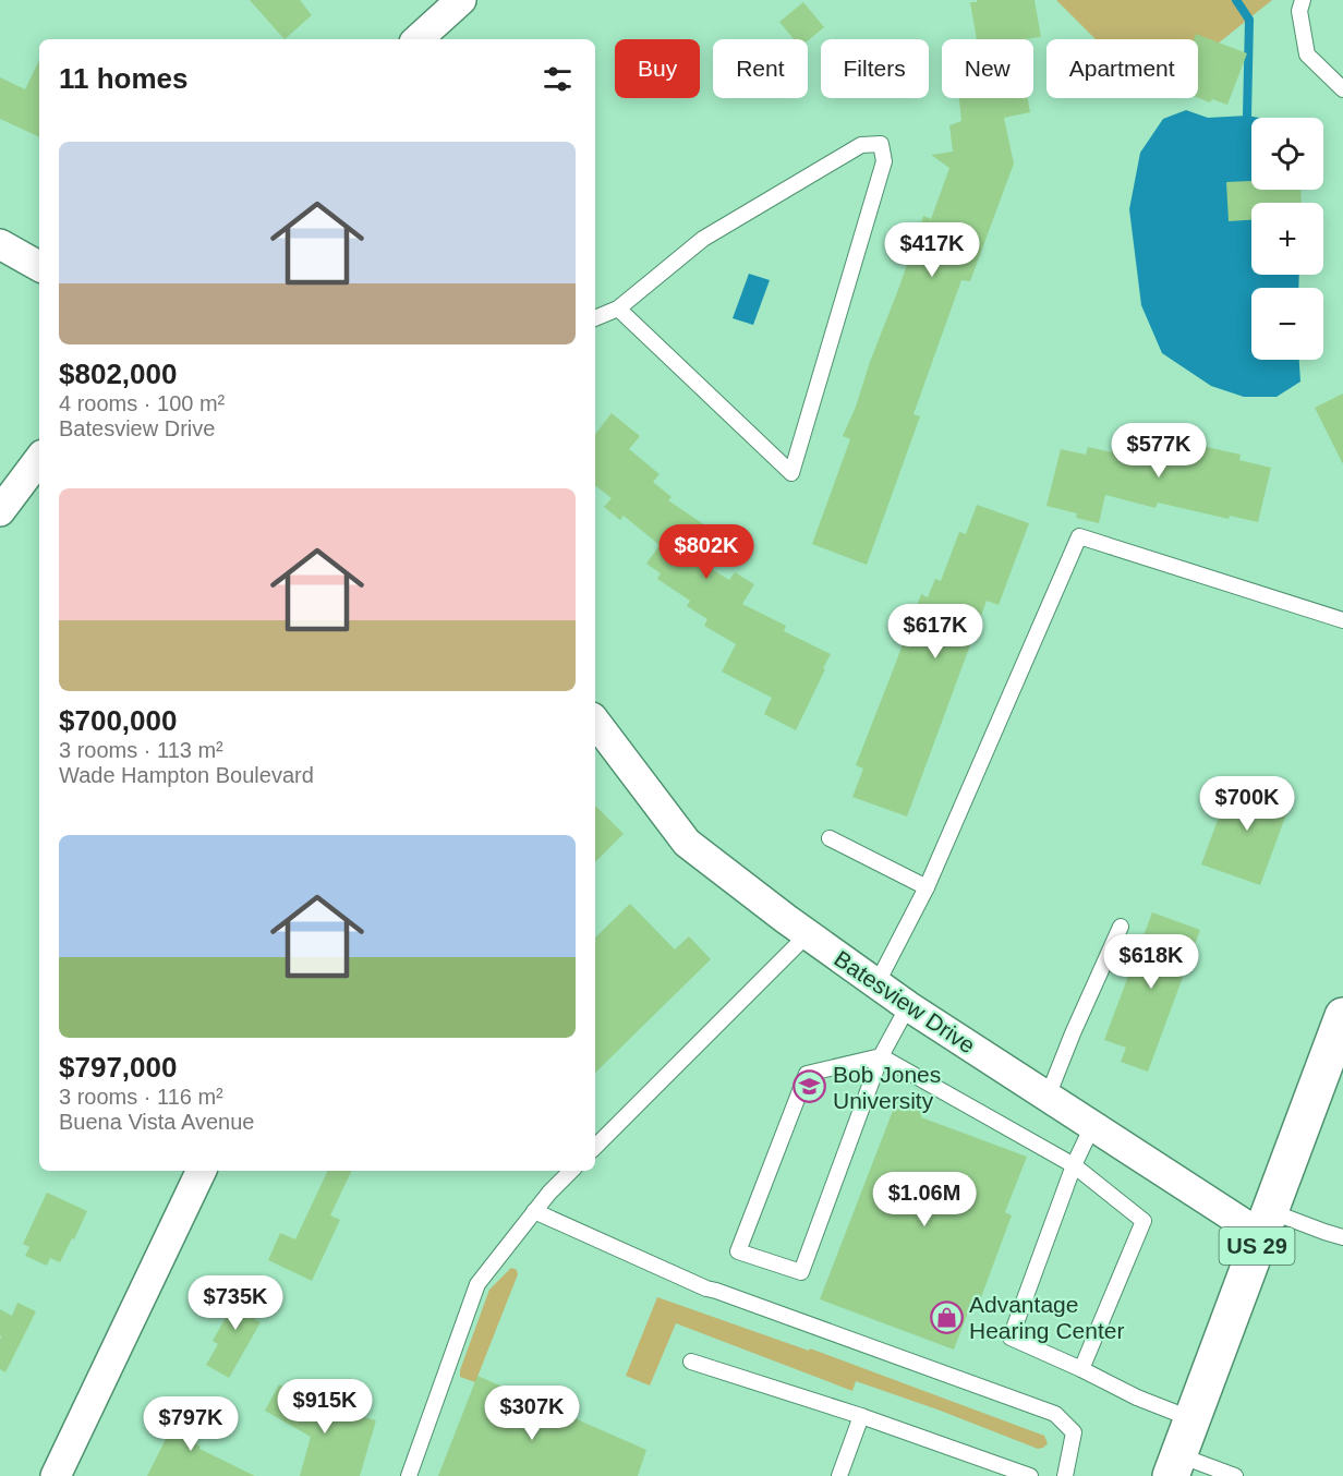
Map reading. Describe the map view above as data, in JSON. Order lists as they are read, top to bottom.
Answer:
{
  "streets": {
    "main road": ["US 29"],
    "street": ["Batesview Drive"]
  },
  "crossings": [
    ["Batesview Drive", "US 29"]
  ],
  "places": {
    "school or university": ["Bob Jones University"],
    "shop": ["Advantage Hearing Center"]
  },
  "page": {
    "chip": [
      "Buy",
      "Rent",
      "Filters",
      "New",
      "Apartment"
    ],
    "heading": "11 homes",
    "map_buttons": ["+", "−"],
    "list": [
      {
        "name": "$802,000",
        "note": "4 rooms · 100 m² · Batesview Drive"
      },
      {
        "name": "$700,000",
        "note": "3 rooms · 113 m² · Wade Hampton Boulevard"
      },
      {
        "name": "$797,000",
        "note": "3 rooms · 116 m² · Buena Vista Avenue"
      }
    ],
    "price": [
      "$417K",
      "$577K",
      "$802K",
      "$617K",
      "$700K",
      "$618K",
      "$1.06M",
      "$735K",
      "$915K",
      "$307K",
      "$797K"
    ]
  }
}
